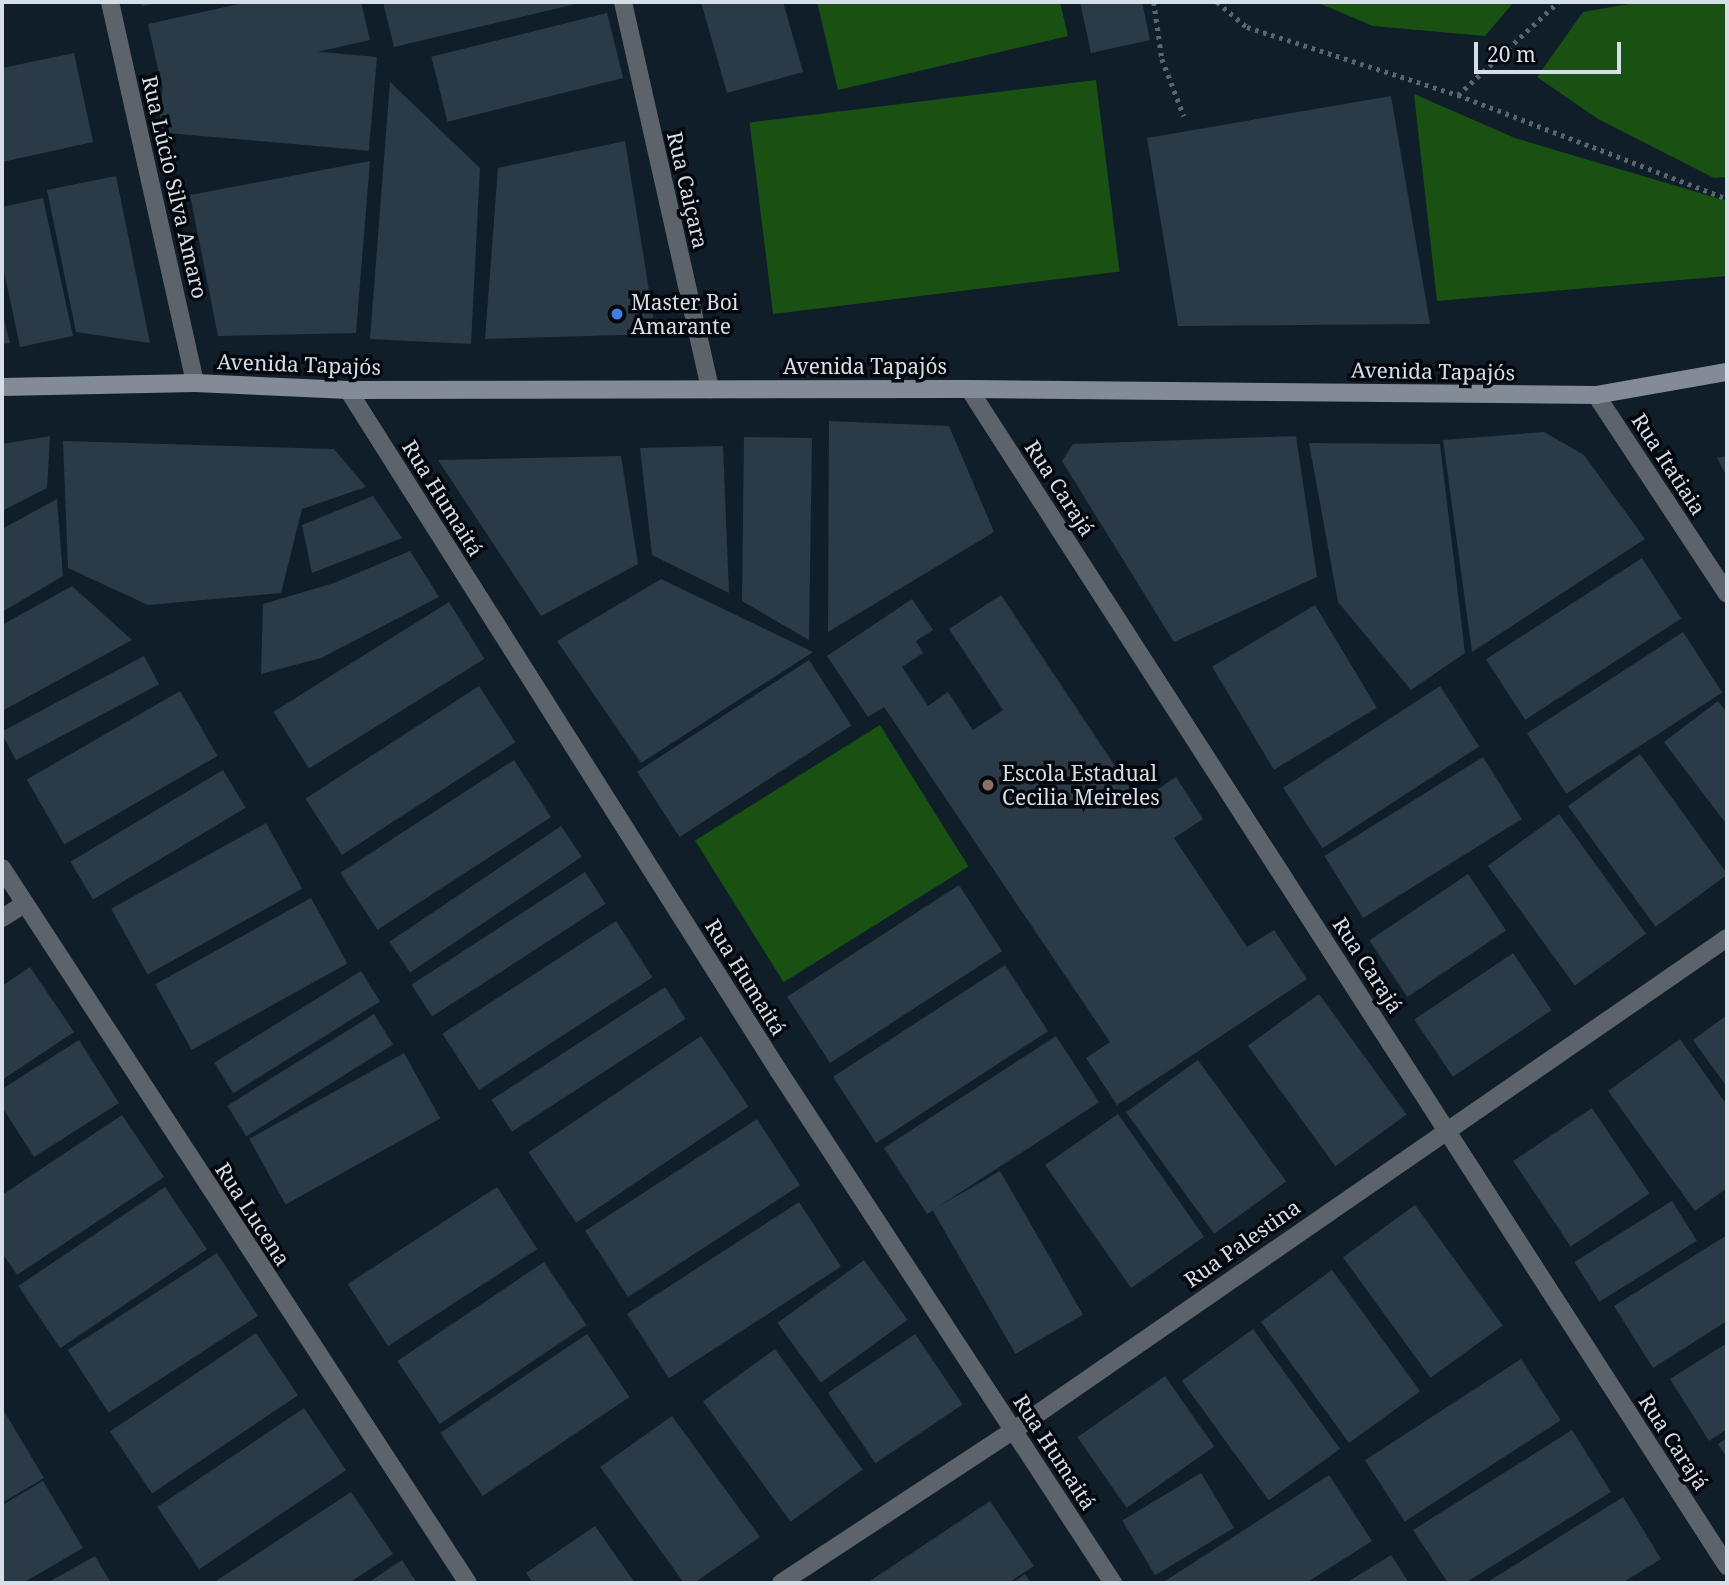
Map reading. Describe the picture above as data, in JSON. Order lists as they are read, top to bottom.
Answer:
{
  "streets": {
    "main road": ["Avenida Tapajós"],
    "street": [
      "Rua Lúcio Silva Amaro",
      "Rua Caiçara",
      "Rua Itatiaia",
      "Rua Carajá",
      "Rua Humaitá",
      "Rua Lucena",
      "Rua Palestina"
    ]
  },
  "crossings": [
    ["Rua Lúcio Silva Amaro", "Avenida Tapajós"],
    ["Rua Caiçara", "Avenida Tapajós"],
    ["Avenida Tapajós", "Rua Itatiaia"],
    ["Avenida Tapajós", "Rua Carajá"],
    ["Avenida Tapajós", "Rua Humaitá"],
    ["Rua Carajá", "Rua Palestina"],
    ["Rua Humaitá", "Rua Palestina"]
  ],
  "places": ["Master Boi Amarante", "Escola Estadual Cecilia Meireles"],
  "scale_bar": "20 m"
}
